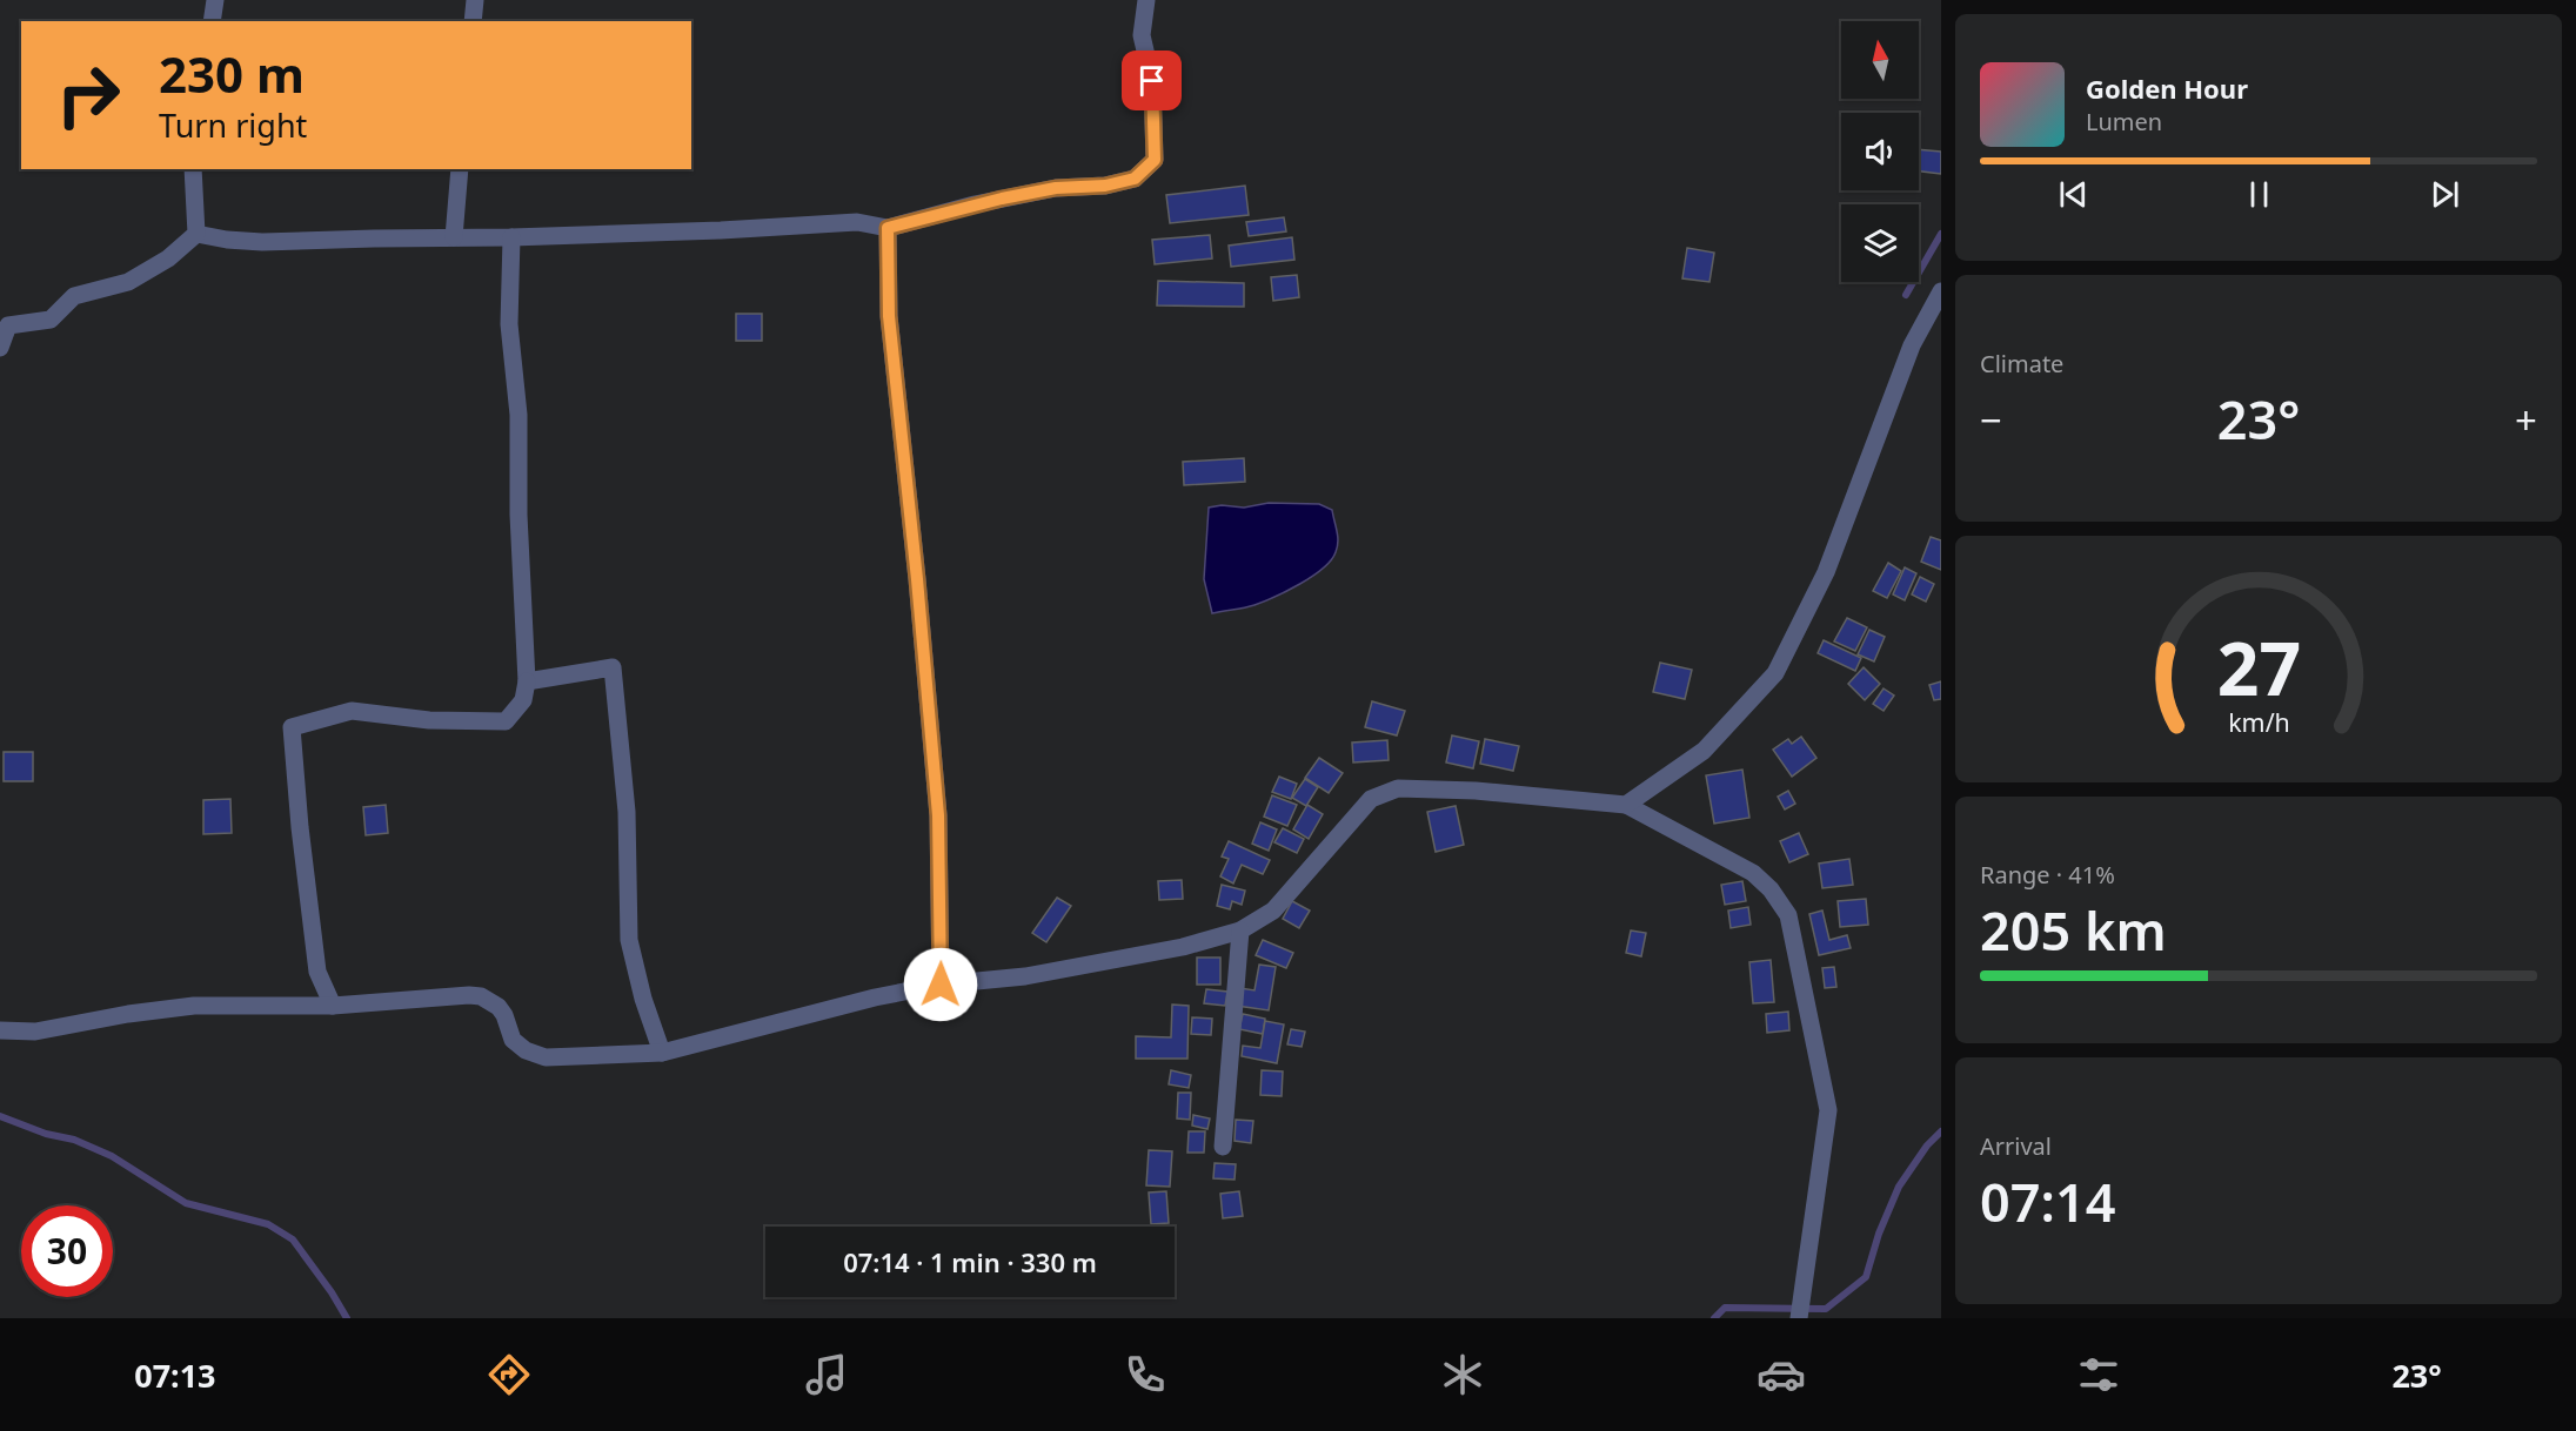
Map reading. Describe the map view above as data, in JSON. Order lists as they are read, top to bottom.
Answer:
{
  "north": "top",
  "page": {
    "turn": ["230 m", "Turn right"],
    "song": ["Golden Hour", "Lumen"],
    "tile": [
      "Climate",
      ["Range · 41%", "205 km"],
      ["Arrival", "07:14"]
    ],
    "heat": ["−", "23°", "+"],
    "limit": "30",
    "trip": "07:14 · 1 min · 330 m",
    "tabs": ["07:13", "23°"],
    "gauge": ["27", "km/h"]
  }
}
